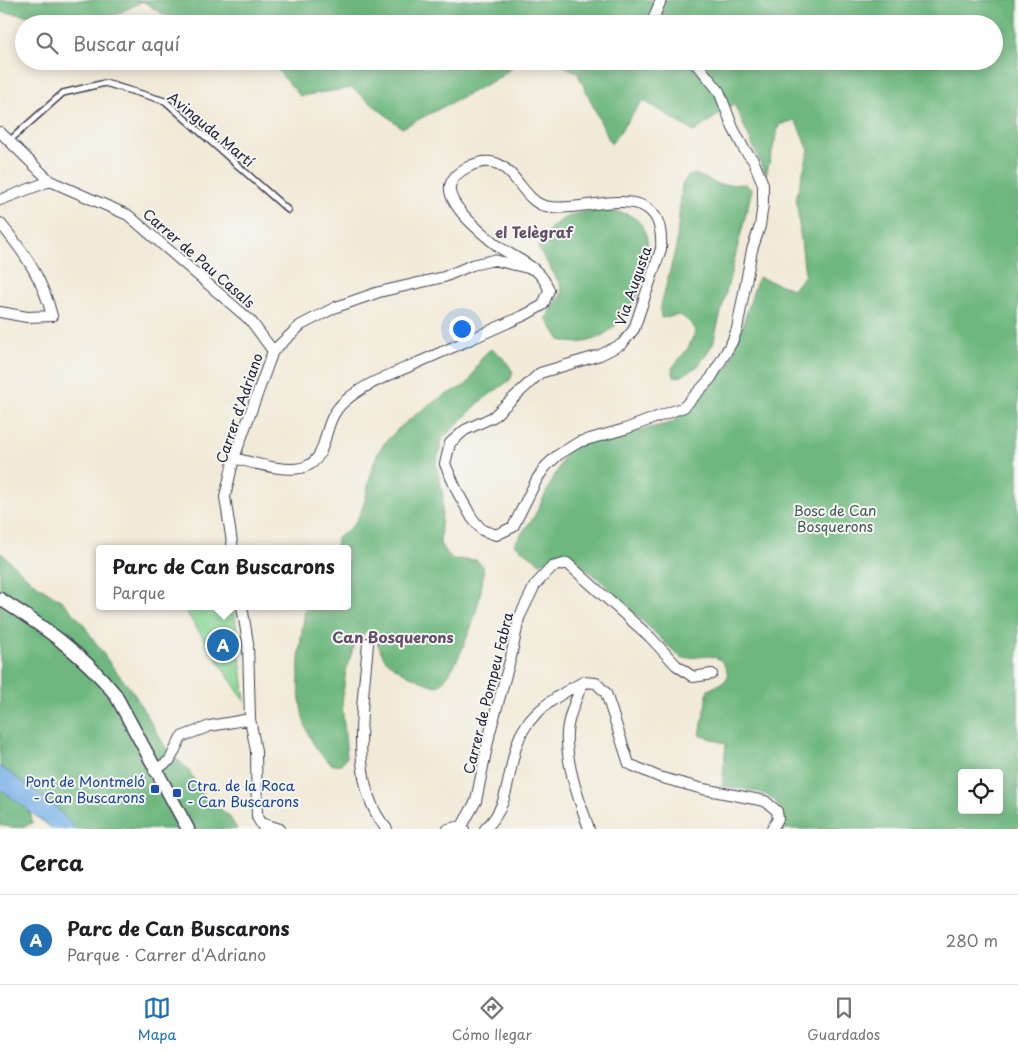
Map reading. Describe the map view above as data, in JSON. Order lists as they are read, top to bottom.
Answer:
{
  "streets": {
    "street": [
      "Carrer de Pau Casals",
      "Via Augusta",
      "Carrer d'Adriano",
      "Carrer de Pompeu Fabra"
    ],
    "lane": ["Avinguda Martí"]
  },
  "crossings": [
    ["Avinguda Martí", "Carrer de Pau Casals"],
    ["Carrer de Pau Casals", "Carrer d'Adriano"],
    ["Via Augusta", "Carrer d'Adriano"]
  ],
  "districts": ["el Telègraf", "Can Bosquerons"],
  "parks": ["Bosc de Can Bosquerons"],
  "places": {
    "transit": ["Pont de Montmeló - Can Buscarons", "Ctra. de la Roca - Can Buscarons"]
  },
  "page": {
    "search": "Buscar aquí",
    "popup": ["Parc de Can Buscarons", "Parque"],
    "pins": "A",
    "heading": "Cerca",
    "list": [
      {
        "mark": "A",
        "name": "Parc de Can Buscarons",
        "note": "Parque · Carrer d'Adriano",
        "value": "280 m"
      }
    ],
    "nav": ["Mapa", "Cómo llegar", "Guardados"]
  }
}
